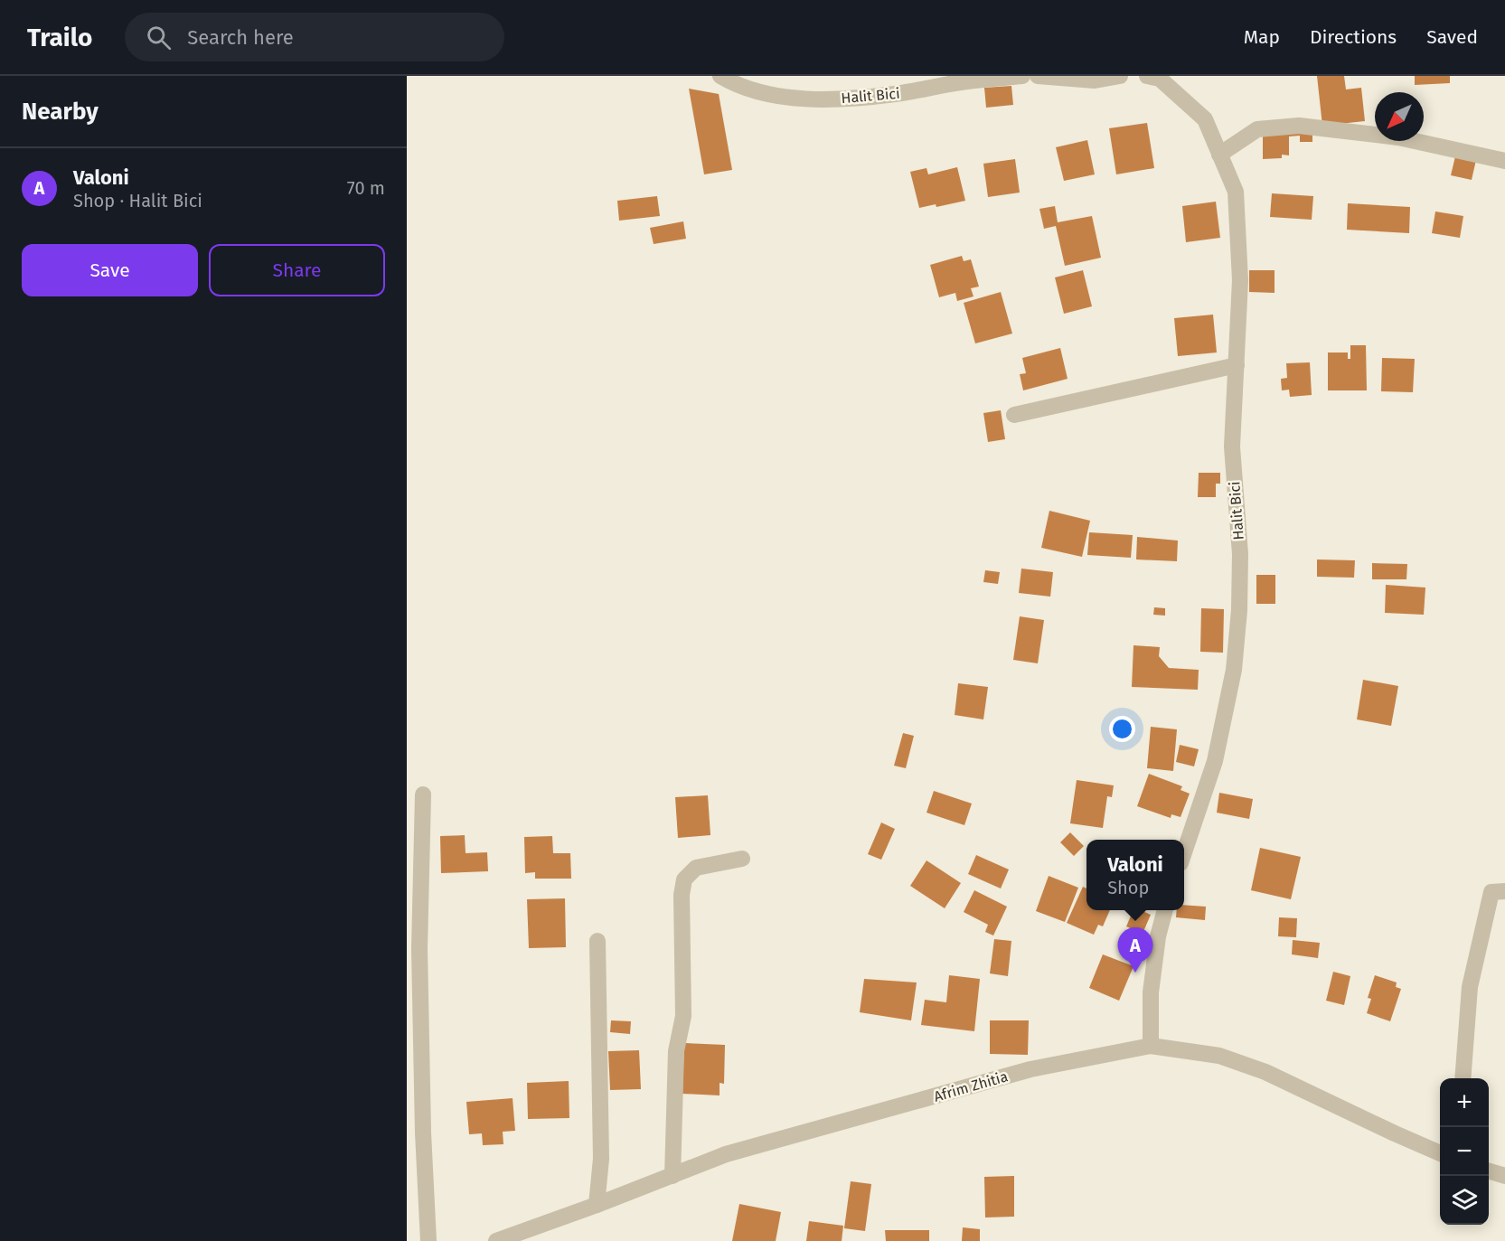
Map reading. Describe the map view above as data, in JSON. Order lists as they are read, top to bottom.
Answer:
{
  "streets": {
    "street": ["Halit Bici", "Afrim Zhitia"]
  },
  "north": "bottom left",
  "page": {
    "header": "Trailo",
    "search": "Search here",
    "nav": ["Map", "Directions", "Saved"],
    "heading": "Nearby",
    "list": [
      {
        "mark": "A",
        "name": "Valoni",
        "note": "Shop · Halit Bici",
        "value": "70 m"
      }
    ],
    "buttons": ["Save", "Share"],
    "popup": ["Valoni", "Shop"],
    "pins": "A",
    "map_buttons": ["+", "−"]
  }
}
